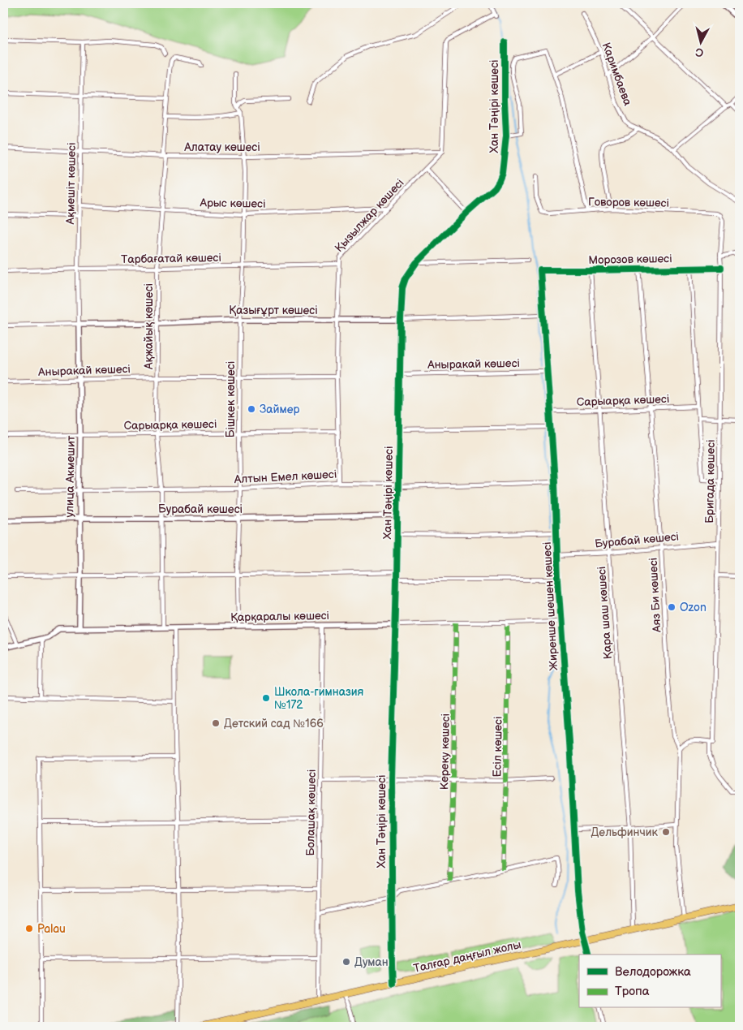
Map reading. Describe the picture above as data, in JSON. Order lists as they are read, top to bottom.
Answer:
{
  "streets": {
    "main road": ["Талғар даңғыл жолы"],
    "street": [
      "Каримбаева",
      "Хан Тәңірі көшесі",
      "Алатау көшесі",
      "Ақмешіт көшесі",
      "Говоров көшесі",
      "Арыс көшесі",
      "Қызылжар көшесі",
      "Тарбағатай көшесі",
      "Морозов көшесі",
      "Қазығұрт көшесі",
      "Ақжайық көшесі",
      "Аныракай көшесі",
      "Бішкек көшесі",
      "Сарыарқа көшесі",
      "улица Акмешит",
      "Алтын Емел көшесі",
      "Бригада көшесі",
      "Бурабай көшесі",
      "Аяз Би көшесі",
      "Жиренше шешен көшесі",
      "Қара шаш көшесі",
      "Қарқаралы көшесі",
      "Есіл көшесі",
      "Кереку көшесі",
      "Болашақ көшесі"
    ]
  },
  "crossings": [
    ["Хан Тәңірі көшесі", "Қазығұрт көшесі"],
    ["Хан Тәңірі көшесі", "Аныракай көшесі"],
    ["Хан Тәңірі көшесі", "Алтын Емел көшесі"],
    ["Хан Тәңірі көшесі", "Бурабай көшесі"],
    ["Хан Тәңірі көшесі", "Қарқаралы көшесі"],
    ["Хан Тәңірі көшесі", "Талғар даңғыл жолы"],
    ["Алатау көшесі", "Ақмешіт көшесі"],
    ["Алатау көшесі", "Қызылжар көшесі"],
    ["Алатау көшесі", "Ақжайық көшесі"],
    ["Алатау көшесі", "Бішкек көшесі"],
    ["Ақмешіт көшесі", "Арыс көшесі"],
    ["Ақмешіт көшесі", "Тарбағатай көшесі"],
    ["Ақмешіт көшесі", "Қазығұрт көшесі"],
    ["Ақмешіт көшесі", "улица Акмешит"],
    ["Говоров көшесі", "Бригада көшесі"],
    ["Арыс көшесі", "Қызылжар көшесі"],
    ["Арыс көшесі", "Ақжайық көшесі"],
    ["Арыс көшесі", "Бішкек көшесі"],
    ["Қызылжар көшесі", "Тарбағатай көшесі"],
    ["Қызылжар көшесі", "Қазығұрт көшесі"],
    ["Қызылжар көшесі", "Аныракай көшесі"],
    ["Қызылжар көшесі", "Сарыарқа көшесі"],
    ["Қызылжар көшесі", "Алтын Емел көшесі"],
    ["Тарбағатай көшесі", "Ақжайық көшесі"],
    ["Тарбағатай көшесі", "Бішкек көшесі"],
    ["Морозов көшесі", "Бригада көшесі"],
    ["Морозов көшесі", "Аяз Би көшесі"],
    ["Морозов көшесі", "Жиренше шешен көшесі"],
    ["Морозов көшесі", "Қара шаш көшесі"],
    ["Қазығұрт көшесі", "Ақжайық көшесі"],
    ["Қазығұрт көшесі", "Бішкек көшесі"],
    ["Қазығұрт көшесі", "улица Акмешит"],
    ["Қазығұрт көшесі", "Жиренше шешен көшесі"],
    ["Ақжайық көшесі", "Аныракай көшесі"],
    ["Ақжайық көшесі", "Сарыарқа көшесі"],
    ["Ақжайық көшесі", "Алтын Емел көшесі"],
    ["Ақжайық көшесі", "Бурабай көшесі"],
    ["Ақжайық көшесі", "Қарқаралы көшесі"],
    ["Аныракай көшесі", "Бішкек көшесі"],
    ["Аныракай көшесі", "улица Акмешит"],
    ["Аныракай көшесі", "Жиренше шешен көшесі"],
    ["Бішкек көшесі", "Сарыарқа көшесі"],
    ["Бішкек көшесі", "Алтын Емел көшесі"],
    ["Бішкек көшесі", "Бурабай көшесі"],
    ["Бішкек көшесі", "Қарқаралы көшесі"],
    ["Сарыарқа көшесі", "улица Акмешит"],
    ["Сарыарқа көшесі", "Аяз Би көшесі"],
    ["Сарыарқа көшесі", "Жиренше шешен көшесі"],
    ["Сарыарқа көшесі", "Қара шаш көшесі"],
    ["улица Акмешит", "Алтын Емел көшесі"],
    ["улица Акмешит", "Бурабай көшесі"],
    ["улица Акмешит", "Қарқаралы көшесі"],
    ["Алтын Емел көшесі", "Жиренше шешен көшесі"],
    ["Бригада көшесі", "Бурабай көшесі"],
    ["Бурабай көшесі", "Аяз Би көшесі"],
    ["Бурабай көшесі", "Жиренше шешен көшесі"],
    ["Бурабай көшесі", "Қара шаш көшесі"],
    ["Аяз Би көшесі", "Талғар даңғыл жолы"],
    ["Жиренше шешен көшесі", "Қарқаралы көшесі"],
    ["Жиренше шешен көшесі", "Талғар даңғыл жолы"],
    ["Қара шаш көшесі", "Талғар даңғыл жолы"],
    ["Қарқаралы көшесі", "Есіл көшесі"],
    ["Қарқаралы көшесі", "Кереку көшесі"],
    ["Қарқаралы көшесі", "Болашақ көшесі"],
    ["Болашақ көшесі", "Талғар даңғыл жолы"]
  ],
  "places": [
    "Займер",
    "Ozon",
    "Школа-гимназия №172",
    "Детский сад №166",
    "Дельфинчик",
    "Palau",
    "Думан"
  ],
  "legend": ["Велодорожка", "Тропа"],
  "north": "bottom"
}
